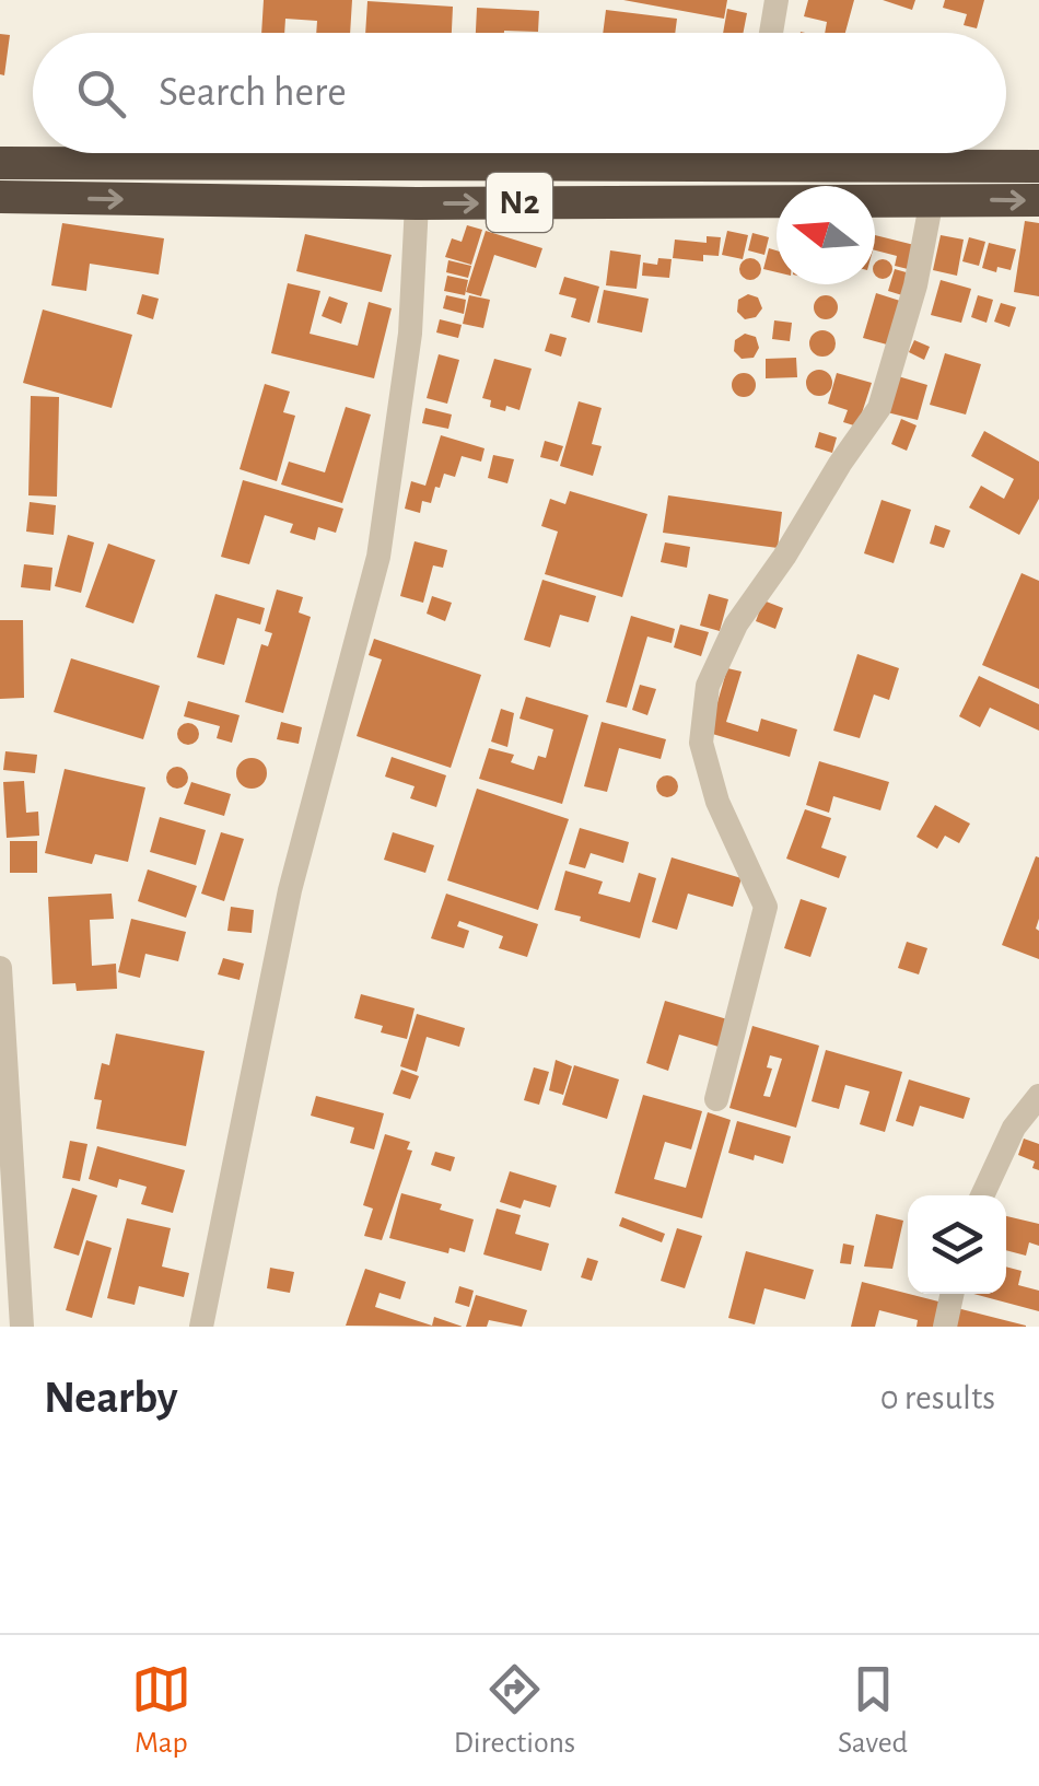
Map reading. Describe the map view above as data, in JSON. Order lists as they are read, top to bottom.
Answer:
{
  "streets": {
    "highway": ["N2"]
  },
  "north": "left",
  "page": {
    "search": "Search here",
    "heading": ["Nearby", "0 results"],
    "nav": ["Map", "Directions", "Saved"]
  }
}
